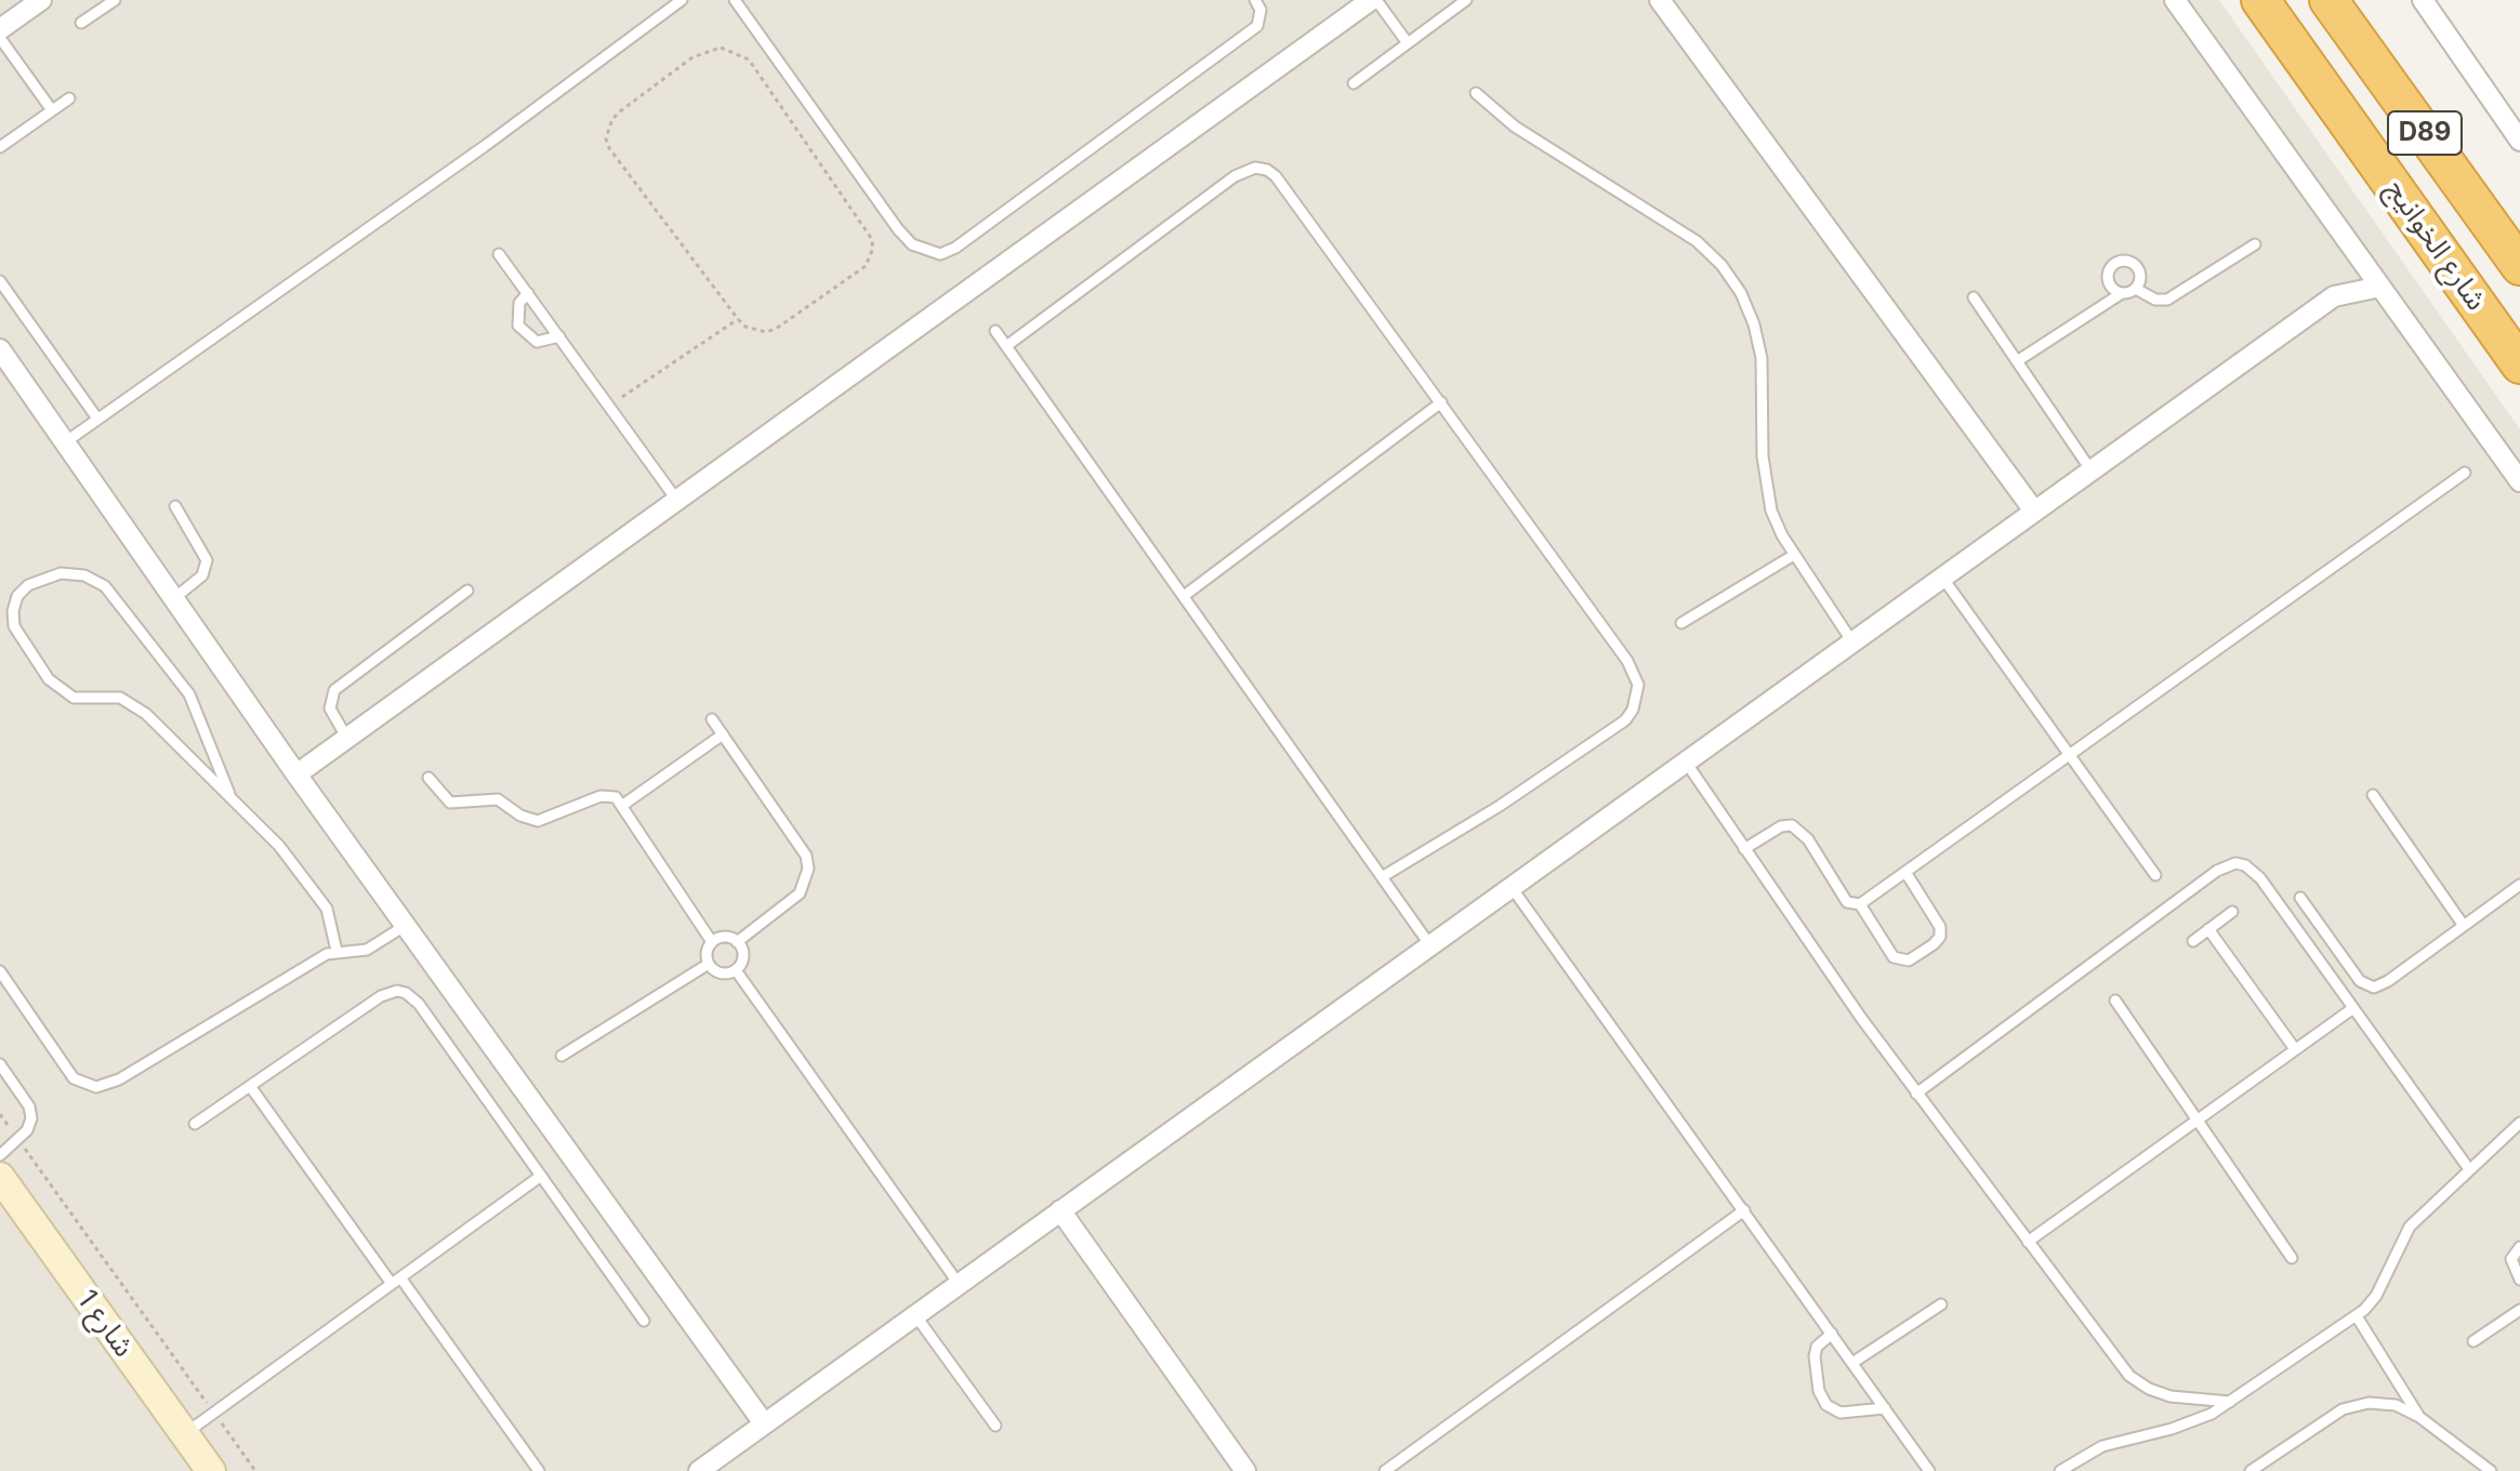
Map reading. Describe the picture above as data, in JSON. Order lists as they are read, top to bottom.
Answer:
{
  "streets": {
    "highway": ["D89", "شارع الخوانيج"],
    "street": ["شارع 1"]
  }
}
